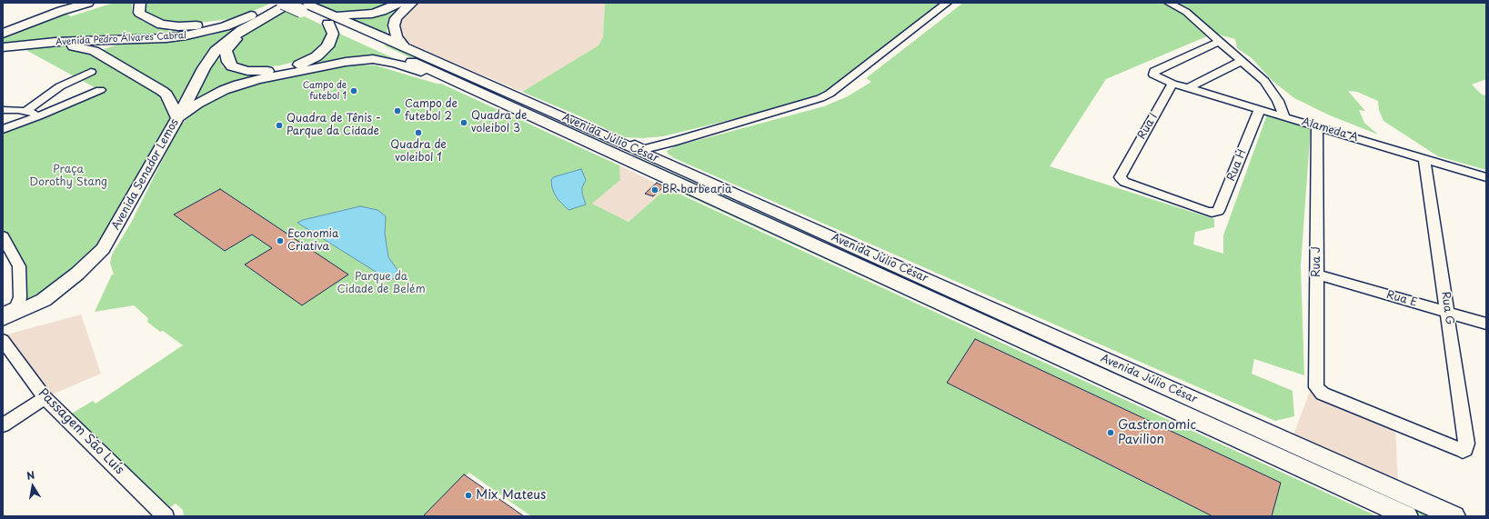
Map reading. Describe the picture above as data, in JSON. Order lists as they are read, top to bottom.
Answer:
{
  "streets": {
    "main road": ["Avenida Pedro Álvares Cabral", "Avenida Júlio César", "Avenida Senador Lemos"],
    "street": [
      "Rua I",
      "Alameda A",
      "Rua H",
      "Rua J",
      "Rua E",
      "Rua G",
      "Passagem São Luís"
    ]
  },
  "crossings": [
    ["Avenida Pedro Álvares Cabral", "Avenida Senador Lemos"],
    ["Rua I", "Alameda A"],
    ["Rua I", "Rua H"],
    ["Alameda A", "Rua H"],
    ["Alameda A", "Rua J"],
    ["Alameda A", "Rua G"],
    ["Rua J", "Rua E"],
    ["Rua J", "Rua G"],
    ["Rua E", "Rua G"]
  ],
  "parks": ["Praça Dorothy Stang", "Parque da Cidade de Belém"],
  "places": [
    "Campo de futebol 1",
    "Campo de futebol 2",
    "Quadra de voleibol 3",
    "Quadra de Tênis - Parque da Cidade",
    "Quadra de voleibol 1",
    "BR barbearia",
    "Economia Criativa",
    "Gastronomic Pavilion",
    "Mix Mateus"
  ],
  "north": "top"
}
